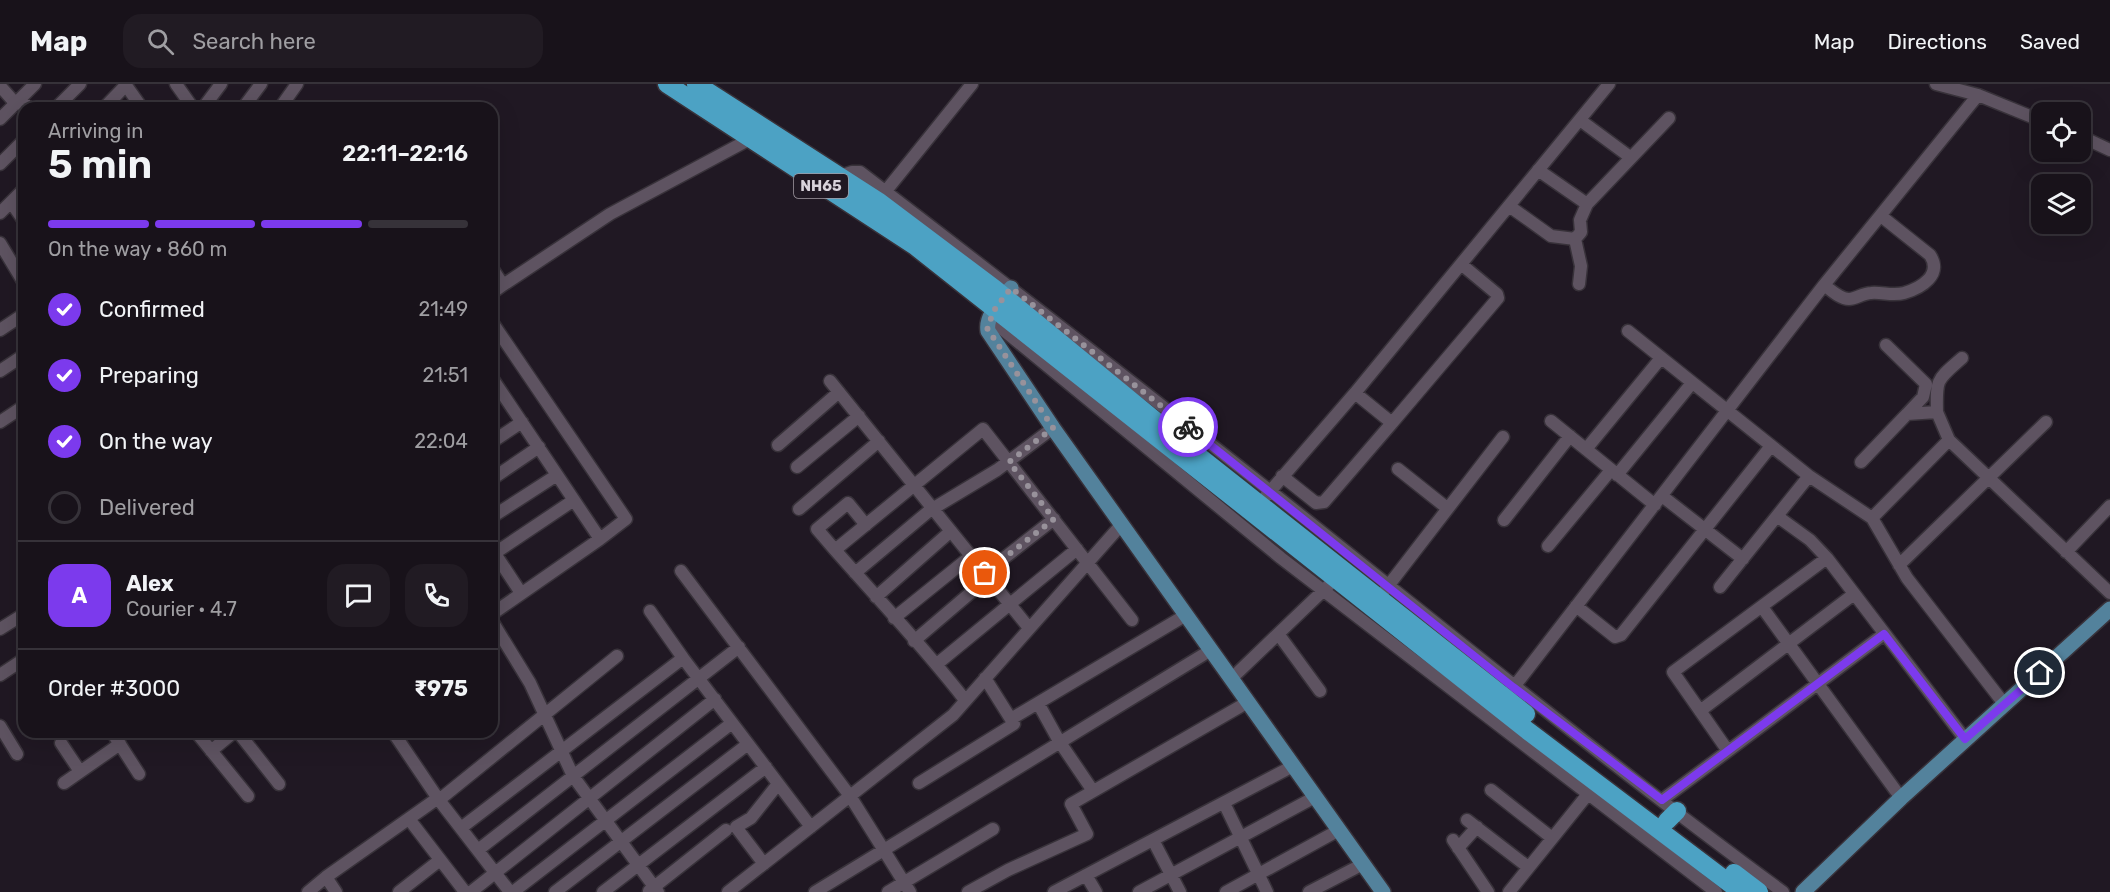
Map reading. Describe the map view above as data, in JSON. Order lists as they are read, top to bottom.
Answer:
{
  "streets": {
    "highway": ["NH65"]
  },
  "page": {
    "header": "Map",
    "search": "Search here",
    "nav": ["Map", "Directions", "Saved"],
    "heading": ["5 min", "Arriving in", "22:11–22:16"],
    "panel": [
      "Alex",
      "Courier · 4.7",
      "Order #3000",
      "₹975"
    ],
    "bar": "On the way · 860 m",
    "list": [
      ["Confirmed", "21:49"],
      ["Preparing", "21:51"],
      ["On the way", "22:04"],
      "Delivered"
    ],
    "round": "A"
  }
}
